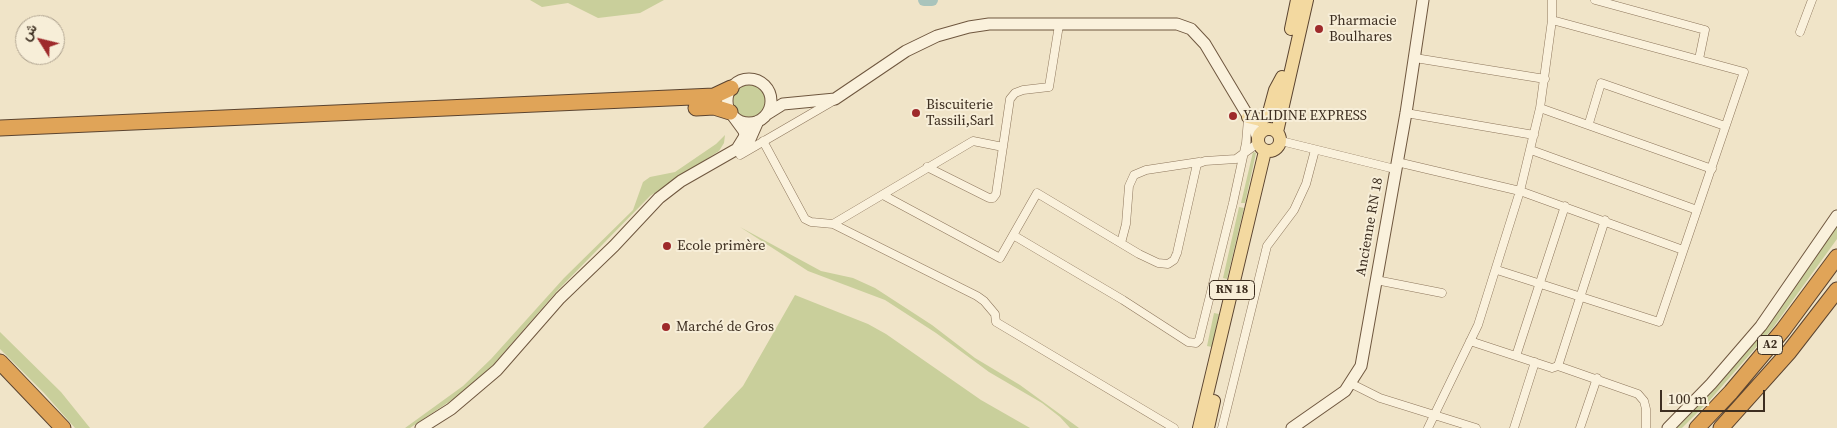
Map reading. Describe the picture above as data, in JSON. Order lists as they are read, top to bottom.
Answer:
{
  "streets": {
    "highway": ["A2"],
    "main road": ["Ancienne RN 18", "RN 18"]
  },
  "places": [
    "Pharmacie Boulhares",
    "Biscuiterie Tassili,Sarl",
    "YALIDINE EXPRESS",
    "Ecole primère",
    "Marché de Gros"
  ],
  "scale_bar": "100 m",
  "north": "top left"
}
